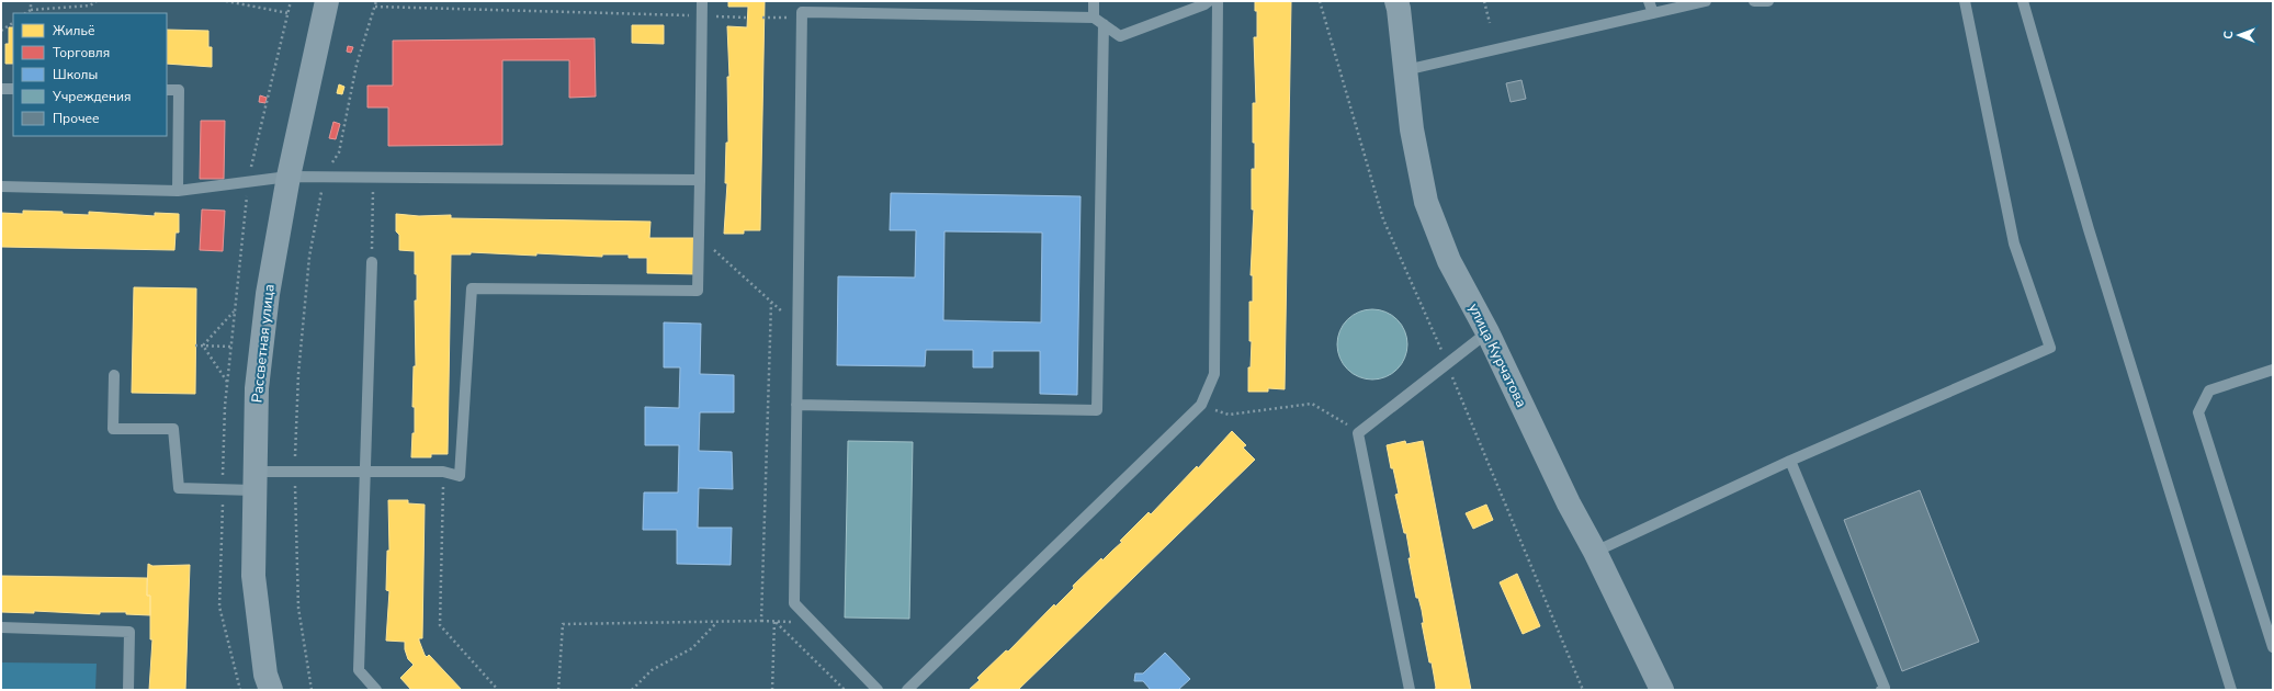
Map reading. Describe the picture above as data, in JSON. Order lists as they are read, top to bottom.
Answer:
{
  "streets": {
    "main road": ["Рассветная улица", "улица Курчатова"]
  },
  "legend": [
    "Жильё",
    "Торговля",
    "Школы",
    "Учреждения",
    "Прочее"
  ],
  "north": "left"
}
